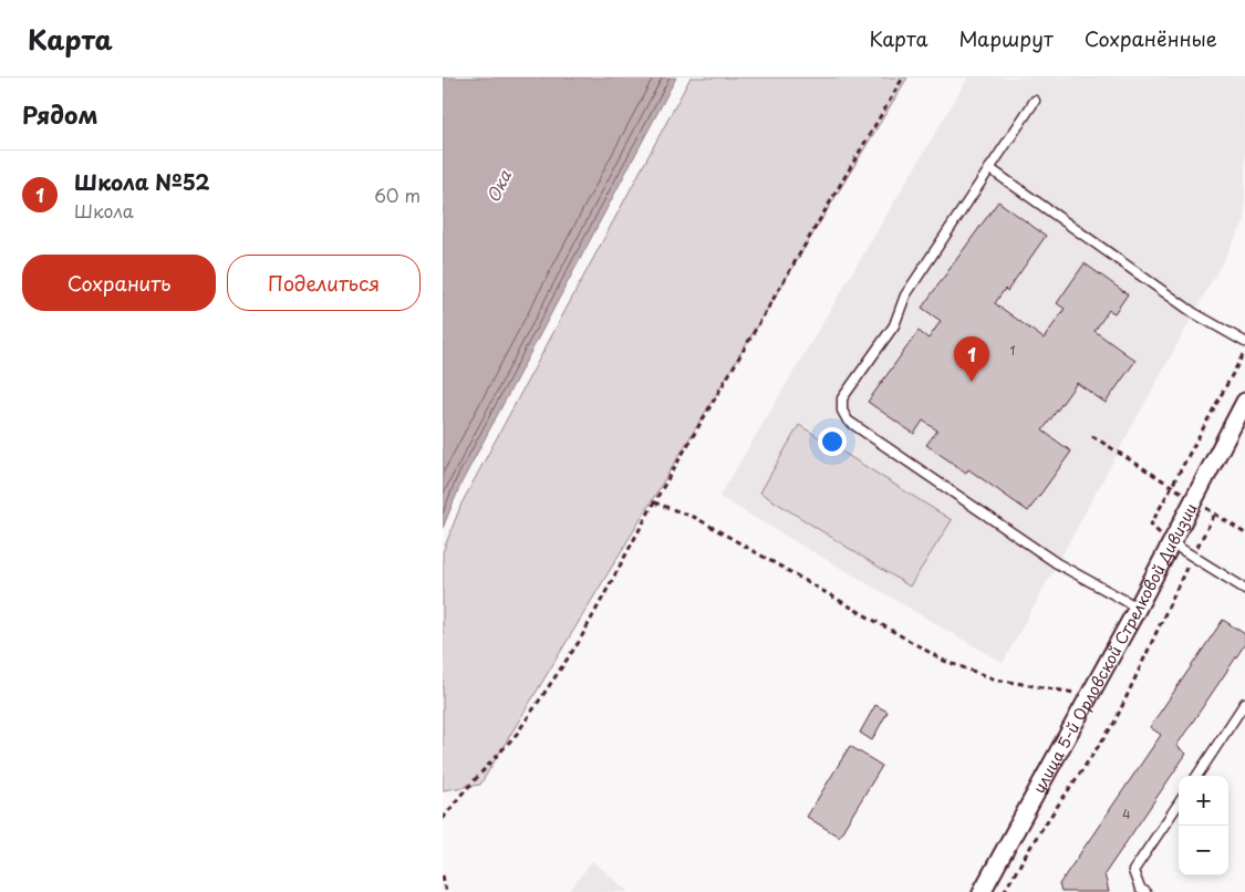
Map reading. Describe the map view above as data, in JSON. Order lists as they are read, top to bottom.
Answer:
{
  "streets": {
    "street": ["улица 5-й Орловской Стрелковой Дивизии"]
  },
  "water": ["Ока"],
  "house_numbers": ["1", "4"],
  "page": {
    "header": "Карта",
    "nav": ["Карта", "Маршрут", "Сохранённые"],
    "heading": "Рядом",
    "list": [
      {
        "mark": "1",
        "name": "Школа №52",
        "note": "Школа",
        "value": "60 m"
      }
    ],
    "buttons": ["Сохранить", "Поделиться"],
    "pins": "1",
    "map_buttons": ["+", "−"]
  }
}
